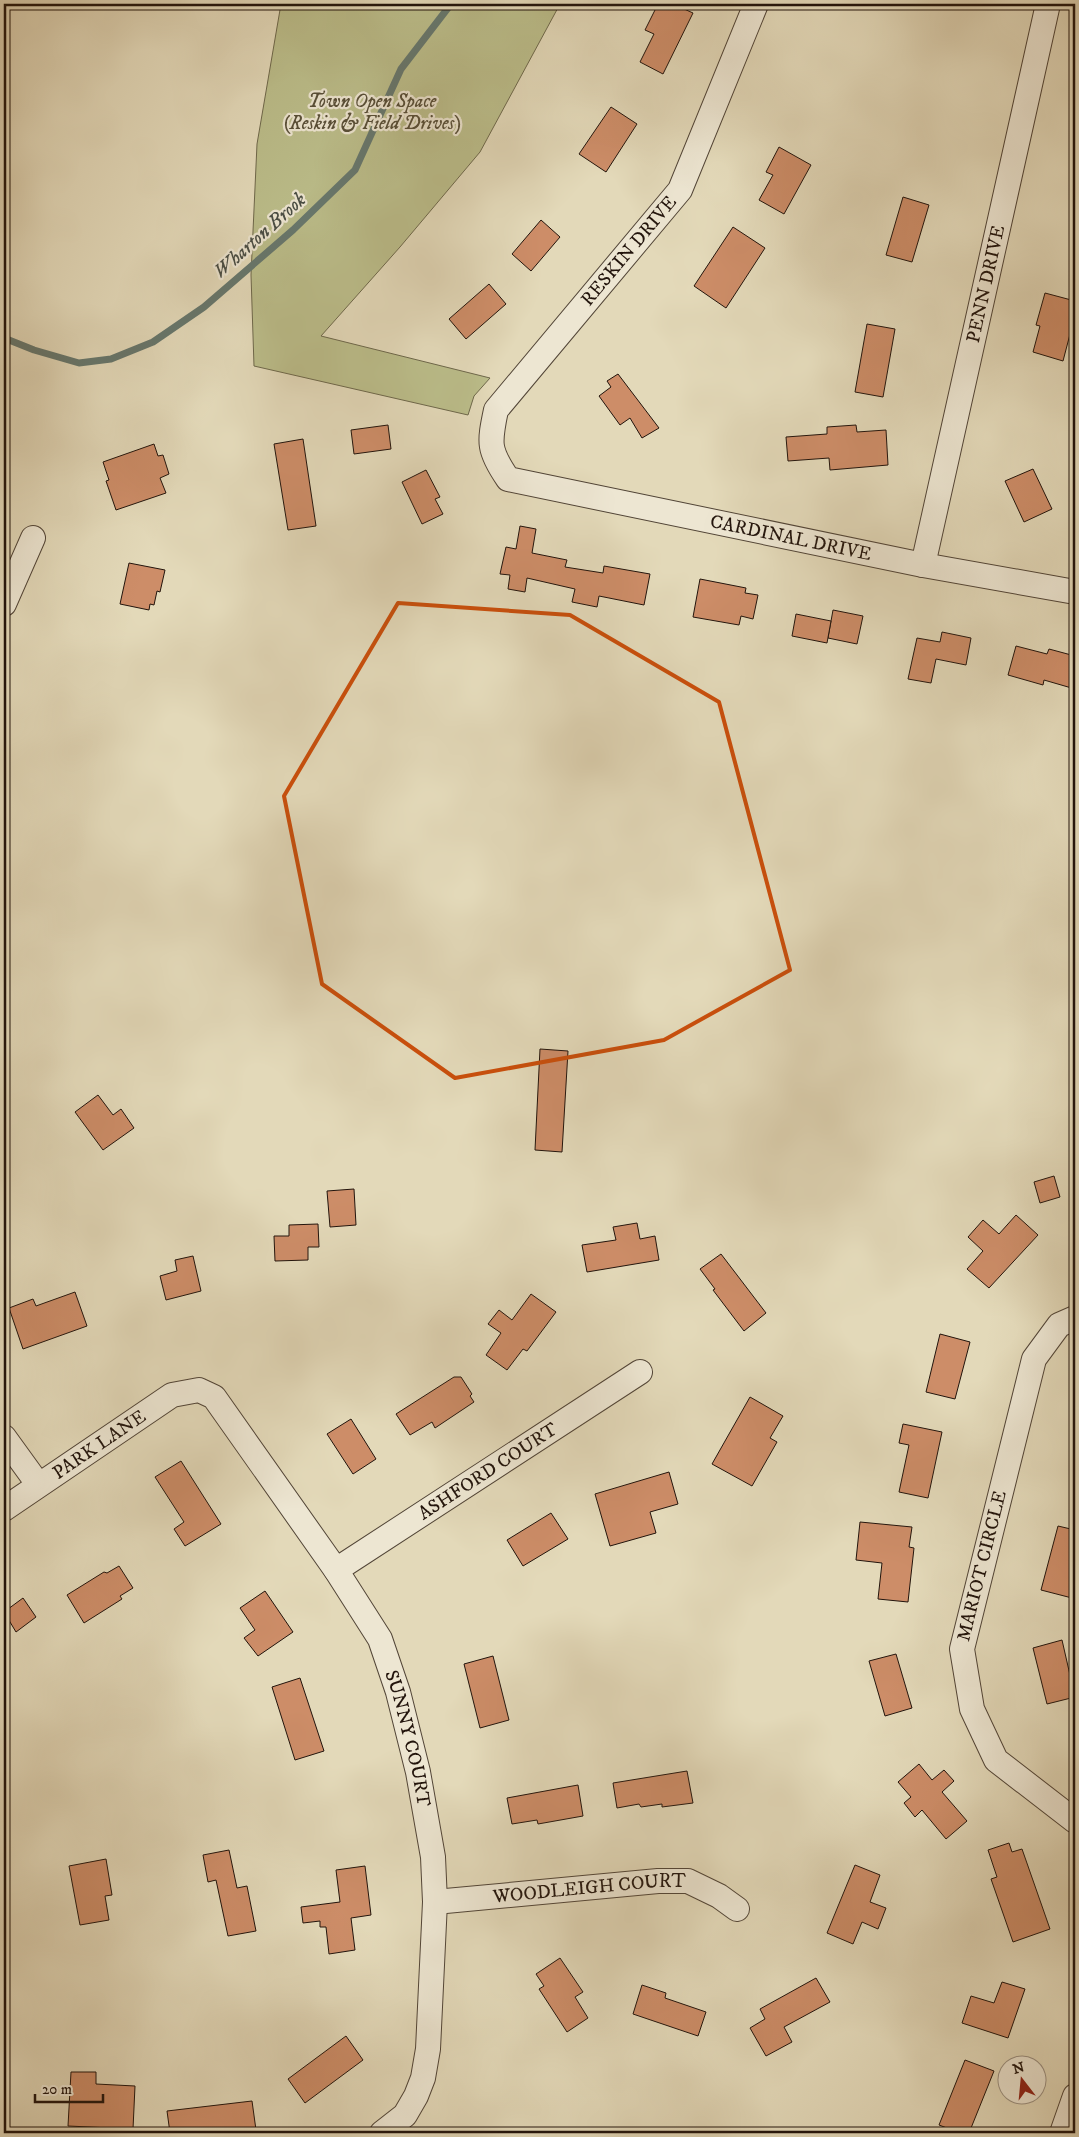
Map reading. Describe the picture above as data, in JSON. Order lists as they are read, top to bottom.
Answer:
{
  "streets": {
    "street": [
      "RESKIN DRIVE",
      "PENN DRIVE",
      "CARDINAL DRIVE",
      "PARK LANE",
      "ASHFORD COURT",
      "MARIOT CIRCLE",
      "SUNNY COURT",
      "WOODLEIGH COURT"
    ]
  },
  "crossings": [
    ["RESKIN DRIVE", "CARDINAL DRIVE"],
    ["PENN DRIVE", "CARDINAL DRIVE"],
    ["PARK LANE", "SUNNY COURT"],
    ["ASHFORD COURT", "SUNNY COURT"],
    ["SUNNY COURT", "WOODLEIGH COURT"]
  ],
  "water": ["Wharton Brook"],
  "parks": ["Town Open Space (Reskin & Field Drives)"],
  "scale_bar": "20 m",
  "north": "top"
}
